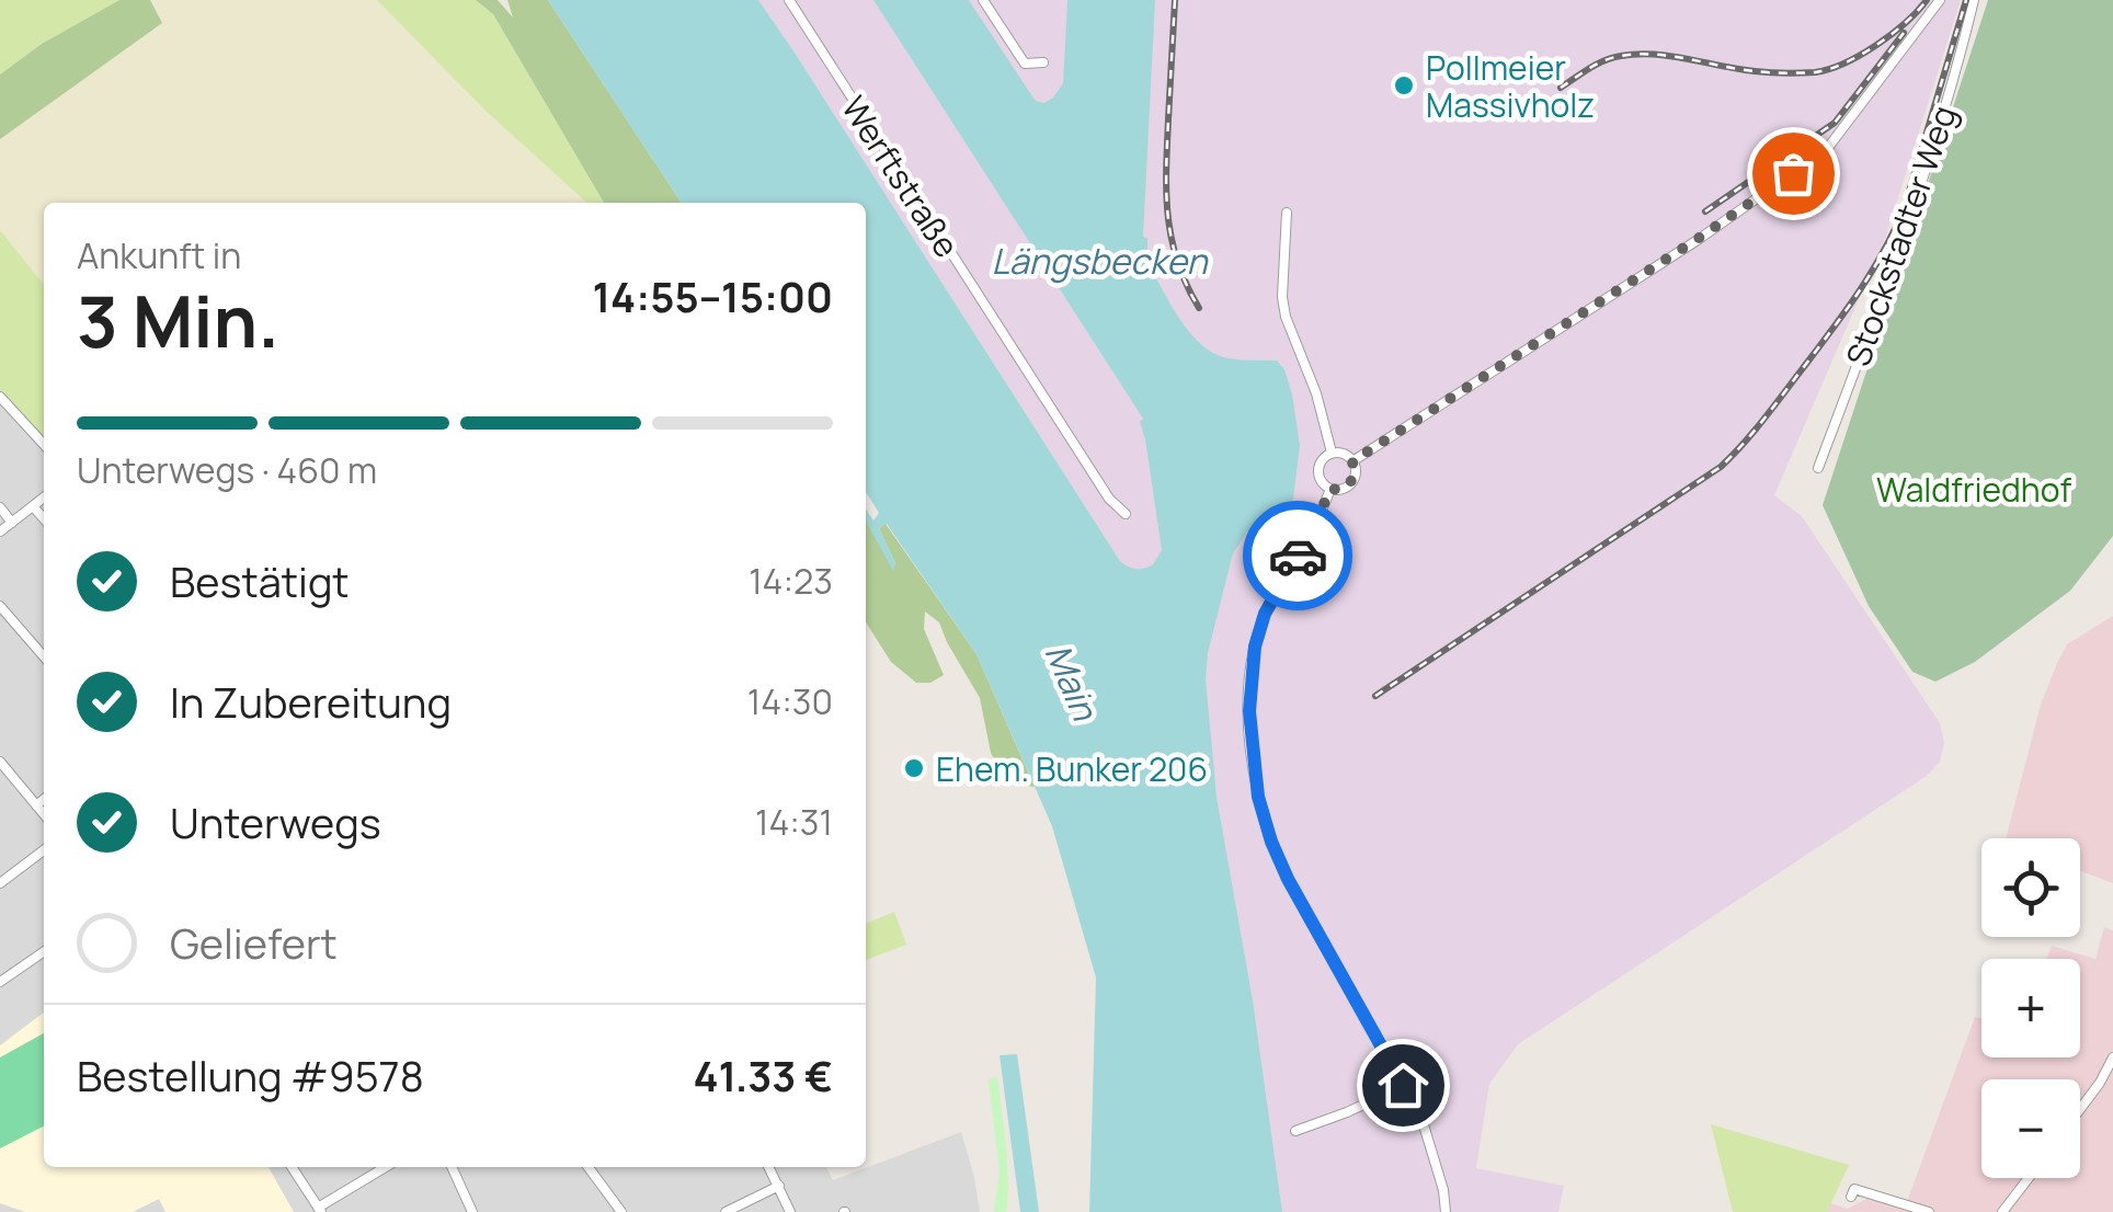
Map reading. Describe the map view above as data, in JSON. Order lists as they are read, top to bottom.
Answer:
{
  "streets": {
    "street": ["Werftstraße", "Stockstadter Weg"]
  },
  "water": ["Längsbecken", "Main"],
  "parks": ["Waldfriedhof"],
  "places": ["Pollmeier Massivholz", "Ehem. Bunker 206"],
  "page": {
    "heading": ["3 Min.", "Ankunft in", "14:55–15:00"],
    "panel": ["Bestellung #9578", "41.33 €"],
    "bar": "Unterwegs · 460 m",
    "list": [
      ["Bestätigt", "14:23"],
      ["In Zubereitung", "14:30"],
      ["Unterwegs", "14:31"],
      "Geliefert"
    ],
    "map_buttons": ["+", "−"]
  }
}
